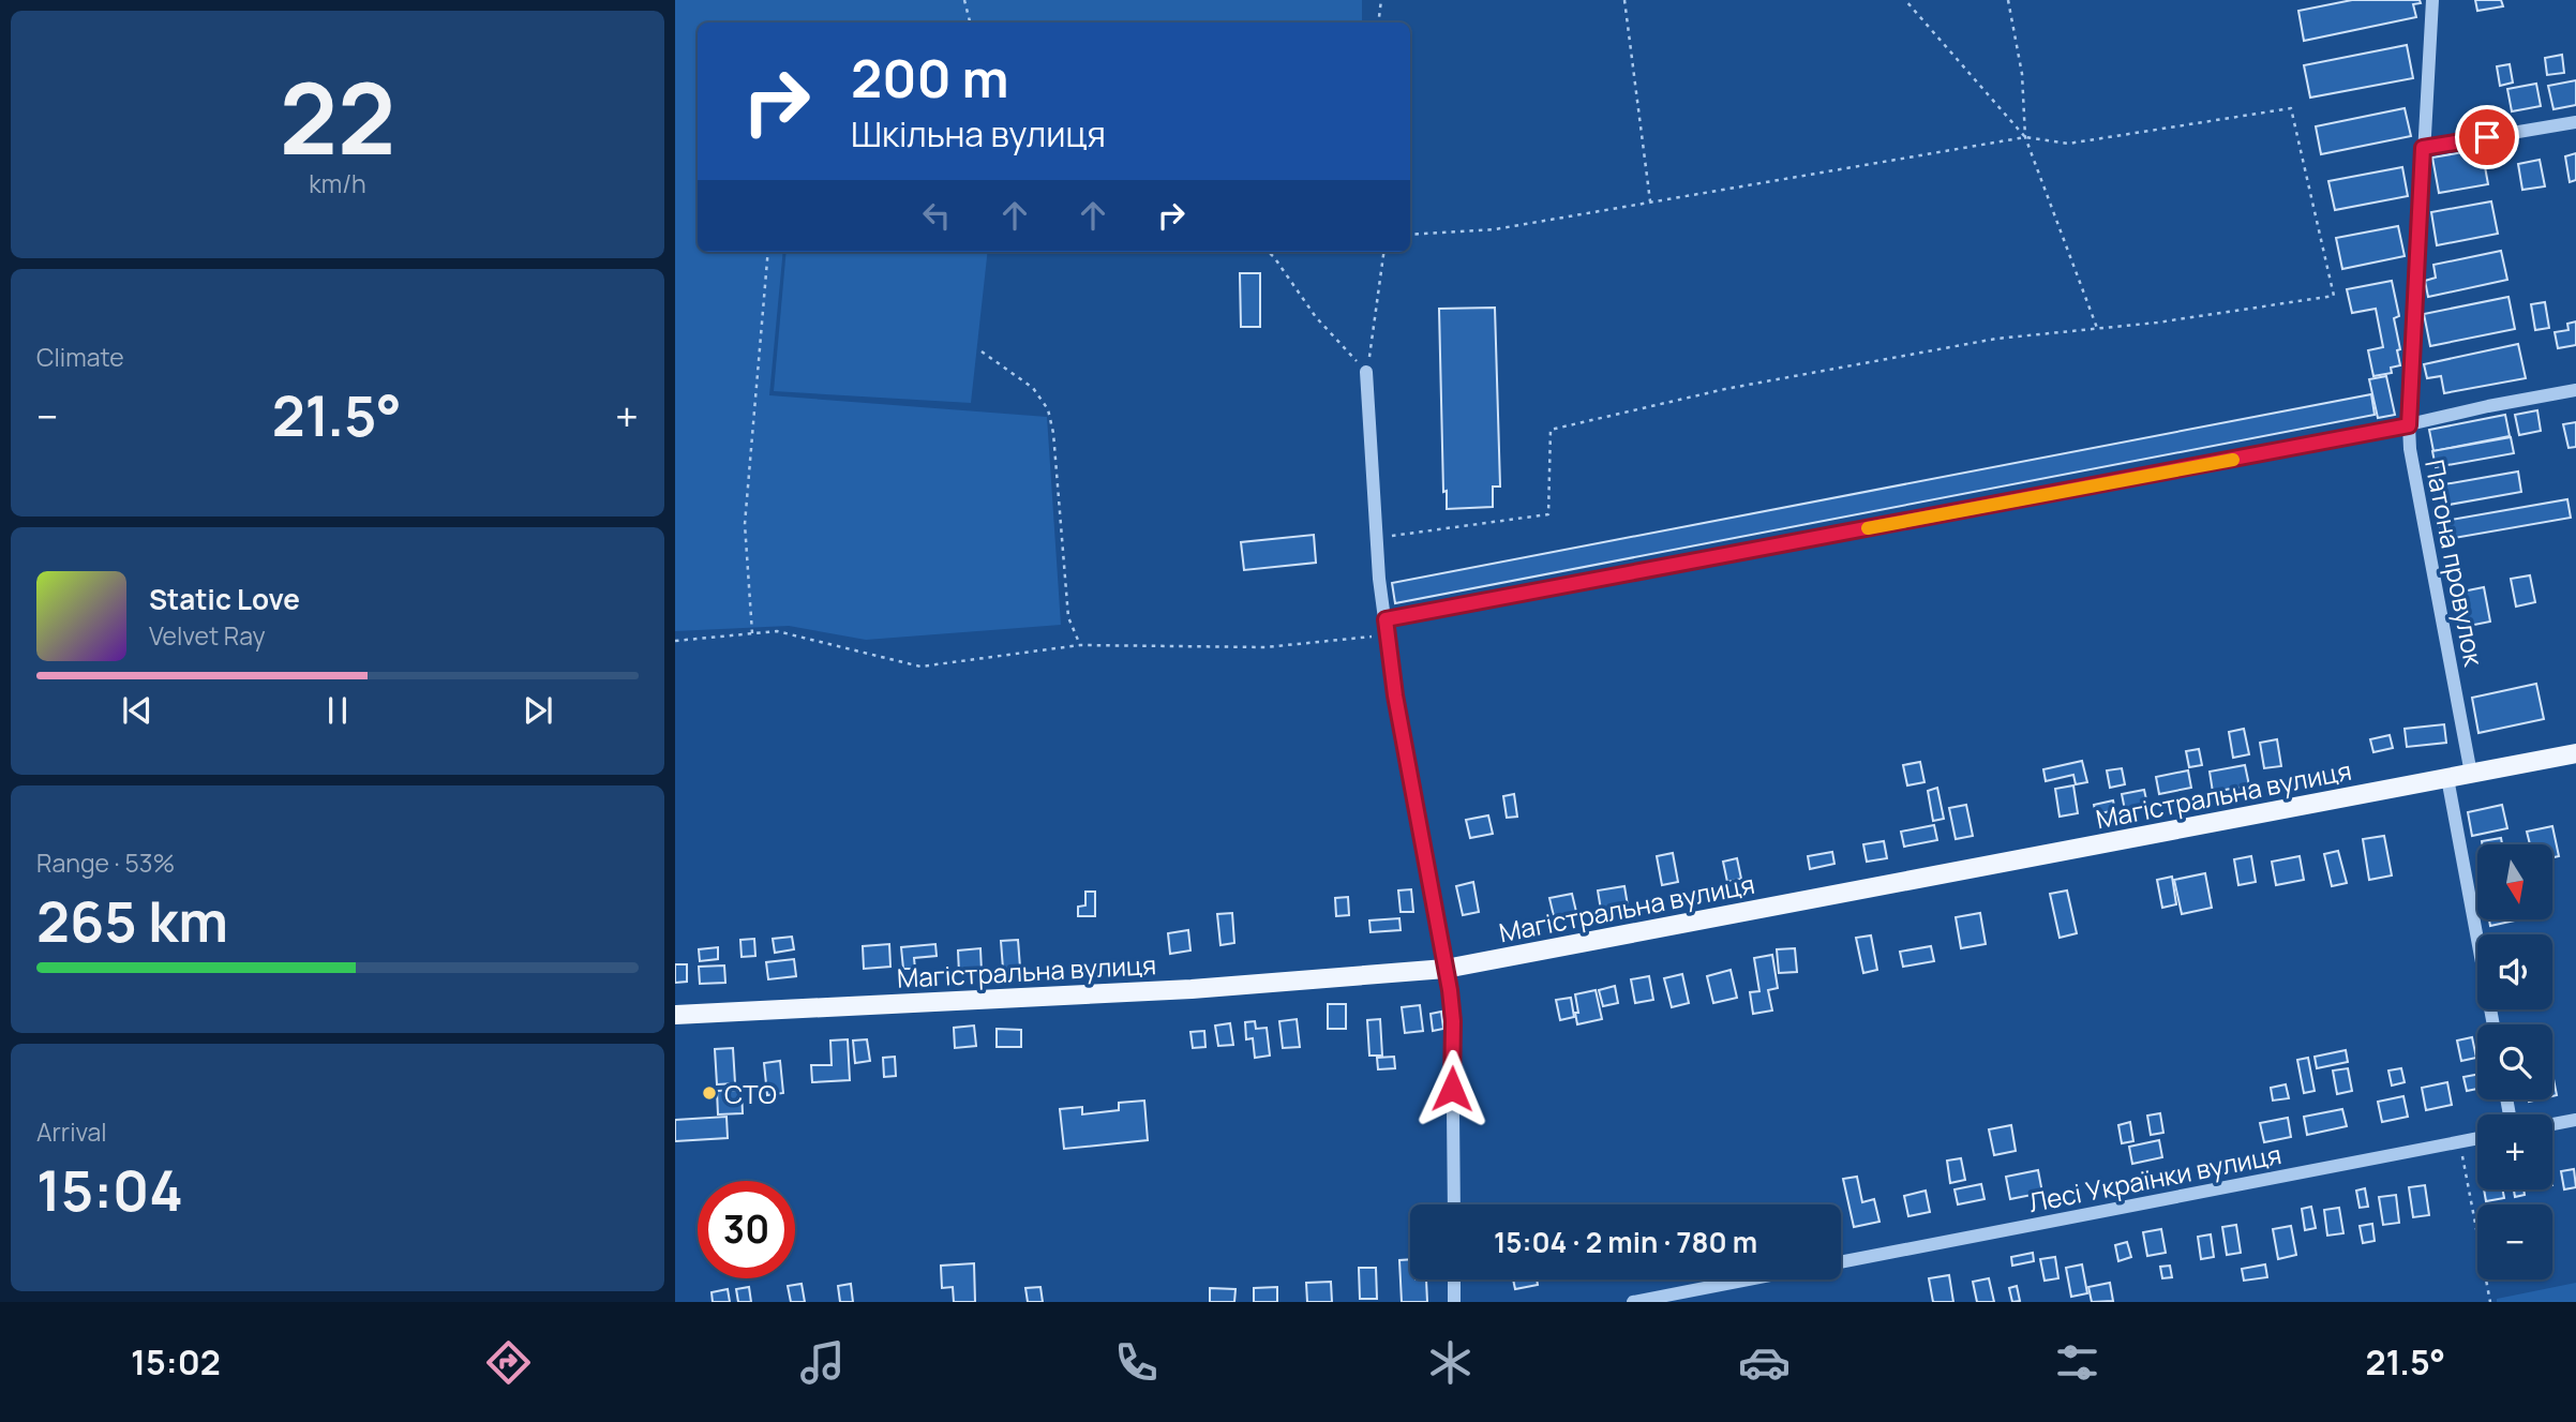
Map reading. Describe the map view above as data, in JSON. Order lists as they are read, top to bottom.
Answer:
{
  "streets": {
    "main road": ["Магістральна вулиця"],
    "street": ["Патона провулок", "Лесі Українки вулиця"]
  },
  "crossings": [
    ["Патона провулок", "Магістральна вулиця"]
  ],
  "places": ["СТО"],
  "north": "bottom",
  "page": {
    "tile": [
      ["22", "km/h"],
      "Climate",
      ["Range · 53%", "265 km"],
      ["Arrival", "15:04"]
    ],
    "turn": ["200 m", "Шкільна вулиця"],
    "heat": ["−", "21.5°", "+"],
    "song": ["Static Love", "Velvet Ray"],
    "map_buttons": ["+", "−"],
    "limit": "30",
    "trip": "15:04 · 2 min · 780 m",
    "tabs": ["15:02", "21.5°"]
  }
}
